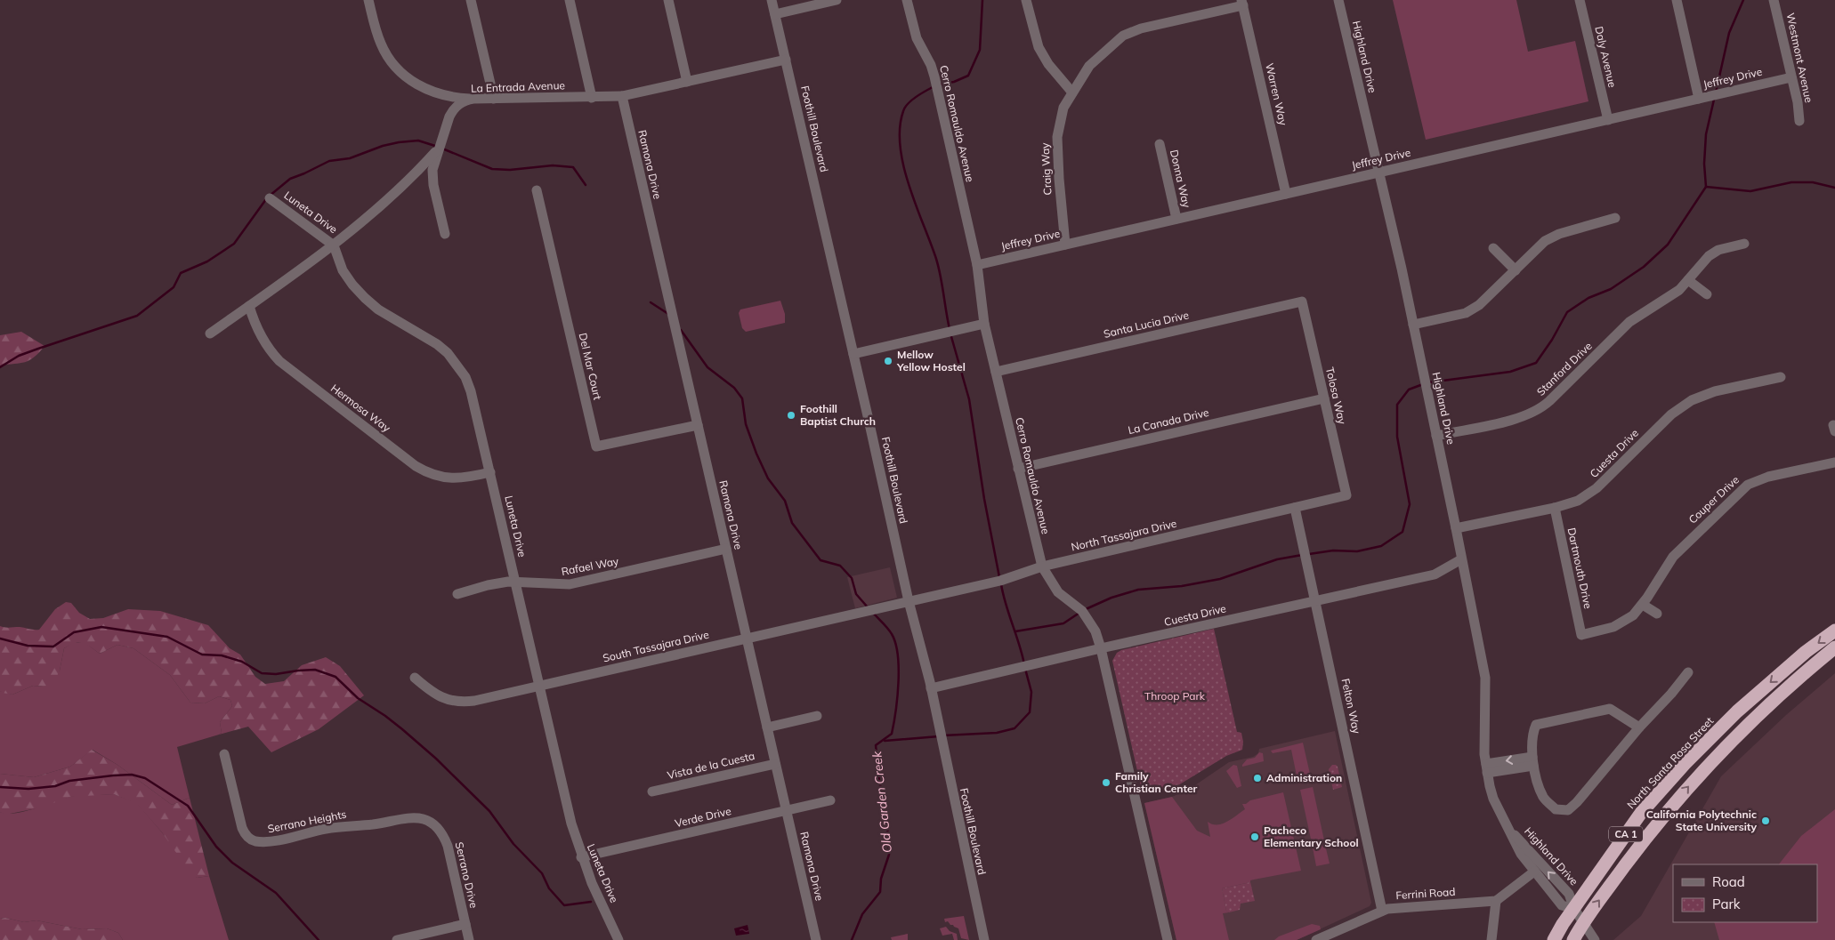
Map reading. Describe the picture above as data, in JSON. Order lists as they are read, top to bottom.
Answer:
{
  "streets": {
    "highway": ["North Santa Rosa Street", "CA 1"],
    "street": [
      "Highland Drive",
      "Daly Avenue",
      "Westmont Avenue",
      "Jeffrey Drive",
      "La Entrada Avenue",
      "Warren Way",
      "Cerro Romauldo Avenue",
      "Foothill Boulevard",
      "Ramona Drive",
      "Craig Way",
      "Donna Way",
      "Luneta Drive",
      "Santa Lucia Drive",
      "Del Mar Court",
      "Stanford Drive",
      "Tolosa Way",
      "Hermosa Way",
      "La Canada Drive",
      "Cuesta Drive",
      "Couper Drive",
      "North Tassajara Drive",
      "Rafael Way",
      "Dartmouth Drive",
      "South Tassajara Drive",
      "Felton Way",
      "Vista de la Cuesta",
      "Verde Drive",
      "Serrano Heights",
      "Serrano Drive",
      "Ferrini Road"
    ]
  },
  "crossings": [
    ["Highland Drive", "Jeffrey Drive"],
    ["Highland Drive", "Stanford Drive"],
    ["Highland Drive", "Cuesta Drive"],
    ["Highland Drive", "North Santa Rosa Street"],
    ["Highland Drive", "CA 1"],
    ["Daly Avenue", "Jeffrey Drive"],
    ["Westmont Avenue", "Jeffrey Drive"],
    ["Jeffrey Drive", "Warren Way"],
    ["Jeffrey Drive", "Cerro Romauldo Avenue"],
    ["Jeffrey Drive", "Craig Way"],
    ["Jeffrey Drive", "Donna Way"],
    ["La Entrada Avenue", "Foothill Boulevard"],
    ["La Entrada Avenue", "Ramona Drive"],
    ["La Entrada Avenue", "Luneta Drive"],
    ["La Entrada Avenue", "Hermosa Way"],
    ["Warren Way", "Craig Way"],
    ["Cerro Romauldo Avenue", "Santa Lucia Drive"],
    ["Cerro Romauldo Avenue", "La Canada Drive"],
    ["Cerro Romauldo Avenue", "Cuesta Drive"],
    ["Cerro Romauldo Avenue", "North Tassajara Drive"],
    ["Foothill Boulevard", "Cuesta Drive"],
    ["Foothill Boulevard", "North Tassajara Drive"],
    ["Foothill Boulevard", "South Tassajara Drive"],
    ["Ramona Drive", "Del Mar Court"],
    ["Ramona Drive", "Rafael Way"],
    ["Ramona Drive", "South Tassajara Drive"],
    ["Ramona Drive", "Vista de la Cuesta"],
    ["Ramona Drive", "Verde Drive"],
    ["Luneta Drive", "Hermosa Way"],
    ["Luneta Drive", "Rafael Way"],
    ["Luneta Drive", "South Tassajara Drive"],
    ["Luneta Drive", "Verde Drive"],
    ["Santa Lucia Drive", "Tolosa Way"],
    ["Tolosa Way", "La Canada Drive"],
    ["Tolosa Way", "North Tassajara Drive"],
    ["Cuesta Drive", "Dartmouth Drive"],
    ["Cuesta Drive", "Felton Way"],
    ["Couper Drive", "Dartmouth Drive"],
    ["North Tassajara Drive", "South Tassajara Drive"],
    ["North Tassajara Drive", "Felton Way"],
    ["Felton Way", "Ferrini Road"],
    ["Serrano Heights", "Serrano Drive"]
  ],
  "water": ["Old Garden Creek"],
  "parks": ["Throop Park"],
  "places": [
    "Mellow Yellow Hostel",
    "Foothill Baptist Church",
    "Administration",
    "Family Christian Center",
    "California Polytechnic State University",
    "Pacheco Elementary School"
  ],
  "legend": ["Road", "Park"]
}
